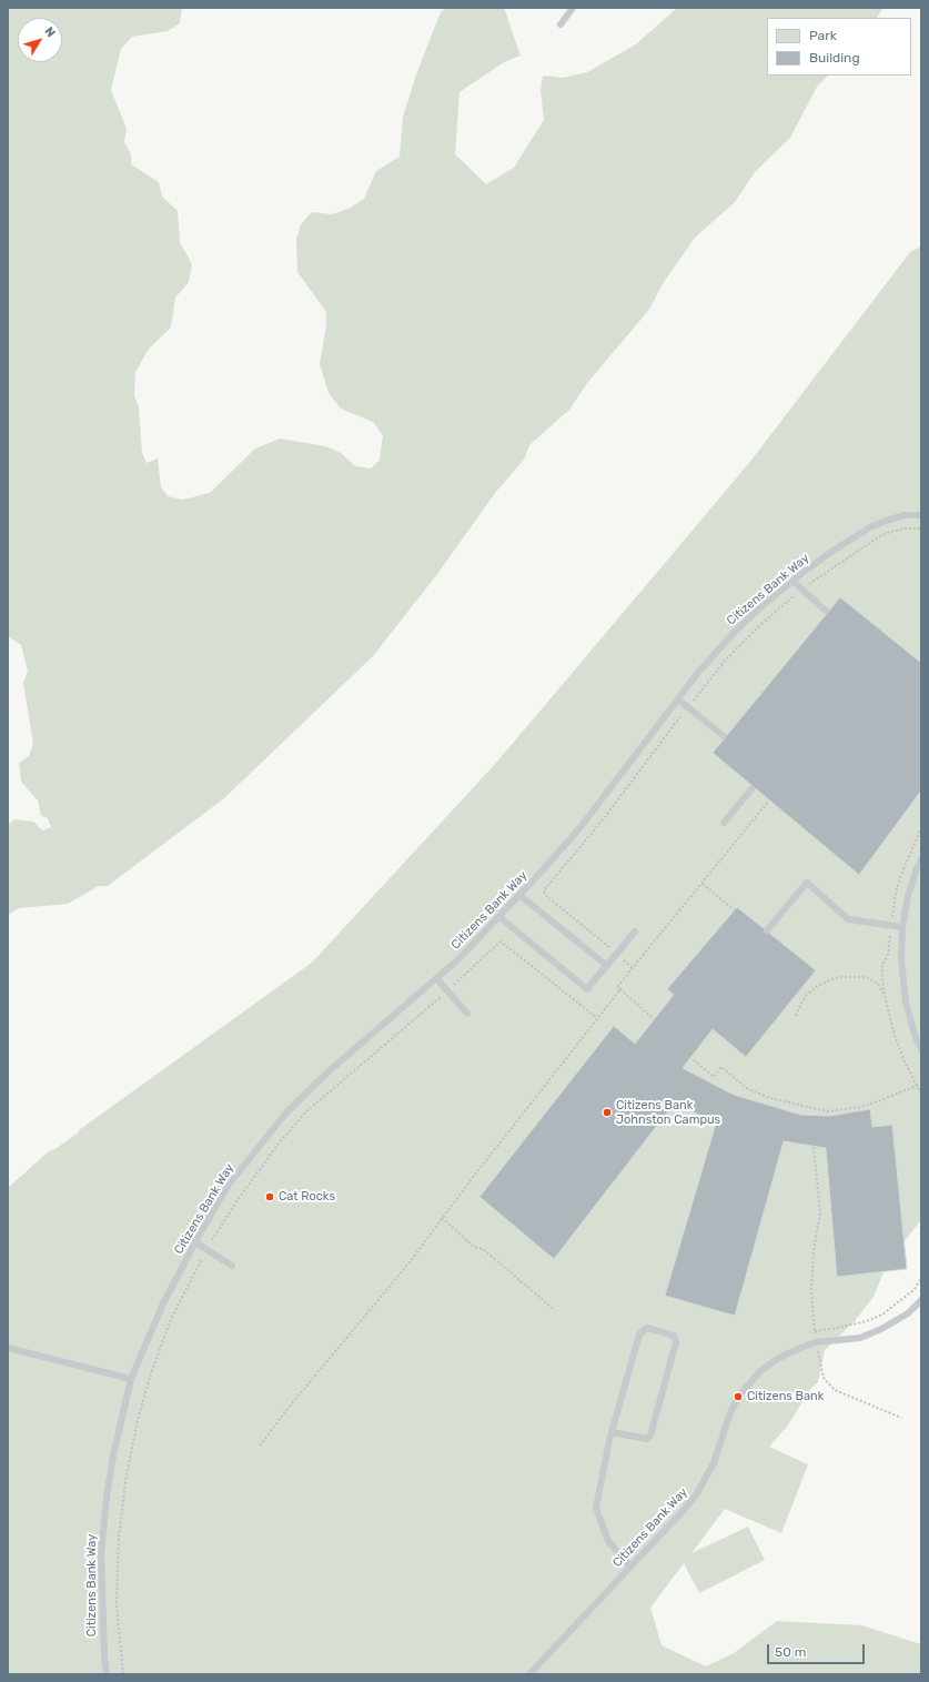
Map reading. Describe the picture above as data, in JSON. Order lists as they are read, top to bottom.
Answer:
{
  "streets": {
    "lane": ["Citizens Bank Way"]
  },
  "places": ["Citizens Bank Johnston Campus", "Cat Rocks", "Citizens Bank"],
  "legend": ["Park", "Building"],
  "scale_bar": "50 m",
  "north": "top right"
}
